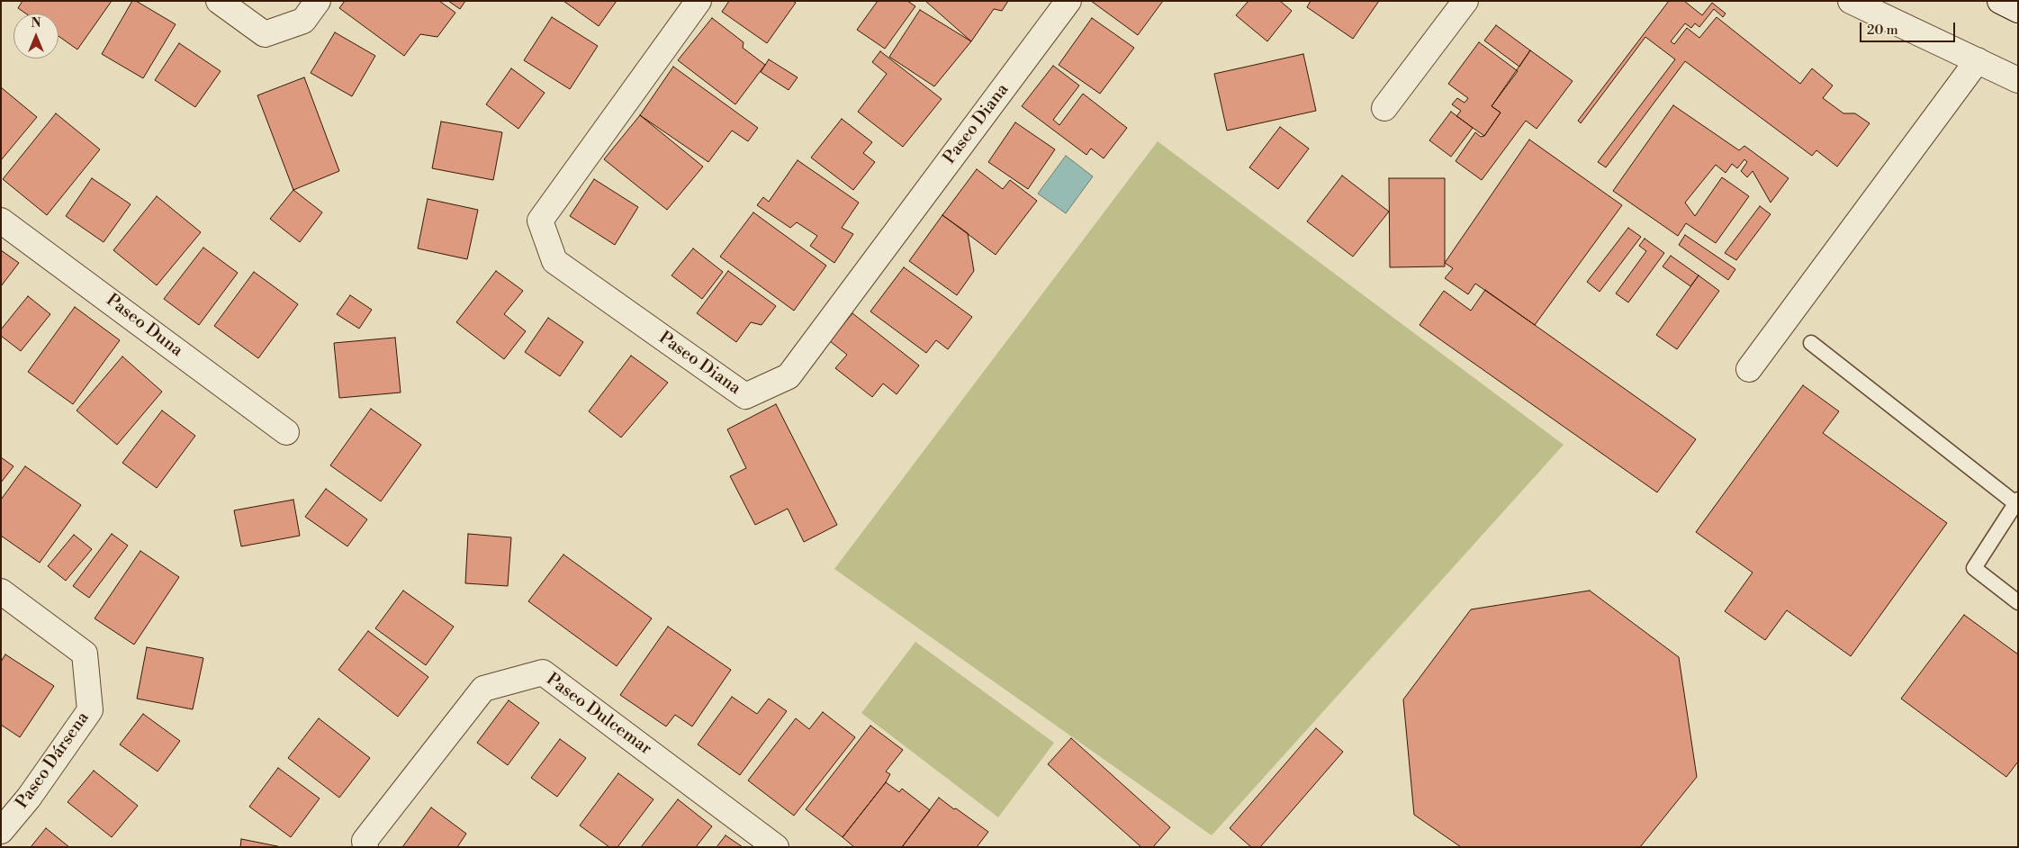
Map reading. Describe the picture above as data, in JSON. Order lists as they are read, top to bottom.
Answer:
{
  "streets": {
    "street": [
      "Paseo Diana",
      "Paseo Duna",
      "Paseo Dulcemar",
      "Paseo Dársena"
    ]
  },
  "scale_bar": "20 m",
  "north": "top"
}
